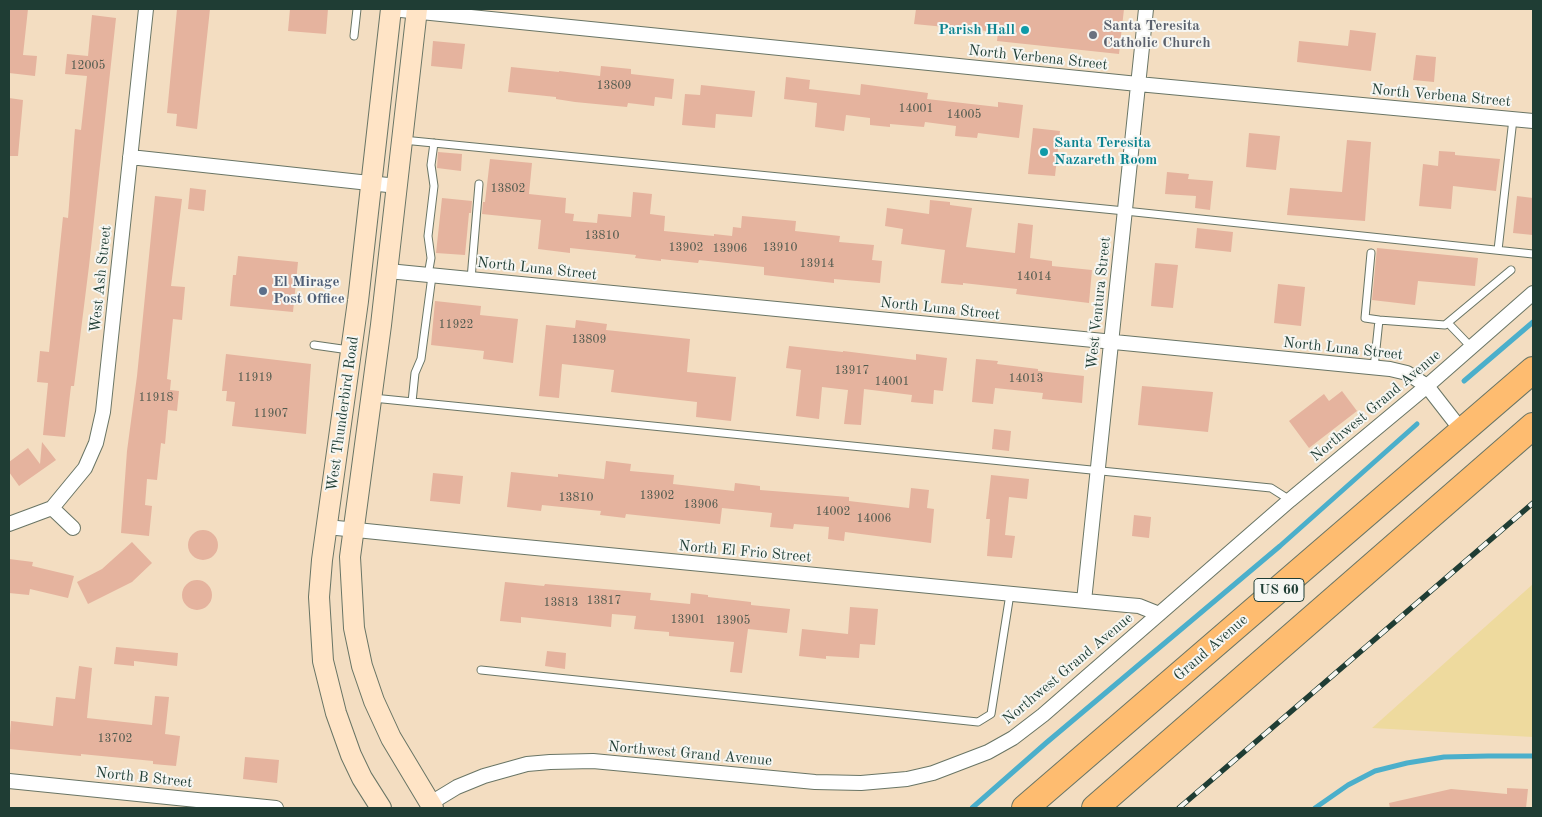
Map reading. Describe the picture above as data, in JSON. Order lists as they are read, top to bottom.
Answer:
{
  "streets": {
    "highway": ["US 60", "Grand Avenue"],
    "main road": ["West Thunderbird Road"],
    "street": [
      "North Verbena Street",
      "North Luna Street",
      "West Ash Street",
      "West Ventura Street",
      "Northwest Grand Avenue",
      "North El Frio Street",
      "North B Street"
    ]
  },
  "crossings": [
    ["North Verbena Street", "West Ventura Street"],
    ["North Verbena Street", "West Thunderbird Road"],
    ["North Luna Street", "West Ventura Street"],
    ["North Luna Street", "Northwest Grand Avenue"],
    ["North Luna Street", "West Thunderbird Road"],
    ["North Luna Street", "Grand Avenue"],
    ["West Ventura Street", "North El Frio Street"],
    ["Northwest Grand Avenue", "West Thunderbird Road"],
    ["Northwest Grand Avenue", "North El Frio Street"],
    ["West Thunderbird Road", "North El Frio Street"]
  ],
  "places": [
    "Parish Hall",
    "Santa Teresita Catholic Church",
    "Santa Teresita Nazareth Room",
    "El Mirage Post Office"
  ],
  "house_numbers": [
    "12005",
    "13809",
    "14001",
    "14005",
    "13802",
    "13810",
    "13902",
    "13910",
    "13906",
    "13914",
    "14014",
    "11922",
    "13809",
    "13917",
    "11919",
    "14013",
    "14001",
    "11918",
    "11907",
    "13902",
    "13810",
    "13906",
    "14002",
    "14006",
    "13817",
    "13813",
    "13901",
    "13905",
    "13702"
  ]
}
